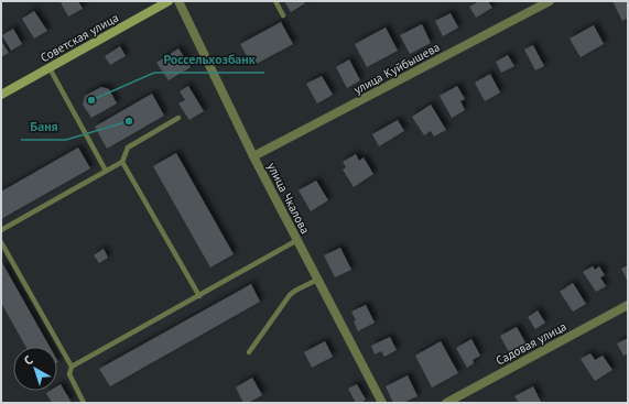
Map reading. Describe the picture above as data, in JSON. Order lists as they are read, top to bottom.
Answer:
{
  "streets": {
    "street": [
      "Советская улица",
      "улица Куйбышева",
      "улица Чкалова",
      "Садовая улица"
    ]
  },
  "crossings": [
    ["улица Куйбышева", "улица Чкалова"]
  ],
  "places": ["Россельхозбанк", "Баня"],
  "north": "top left"
}
